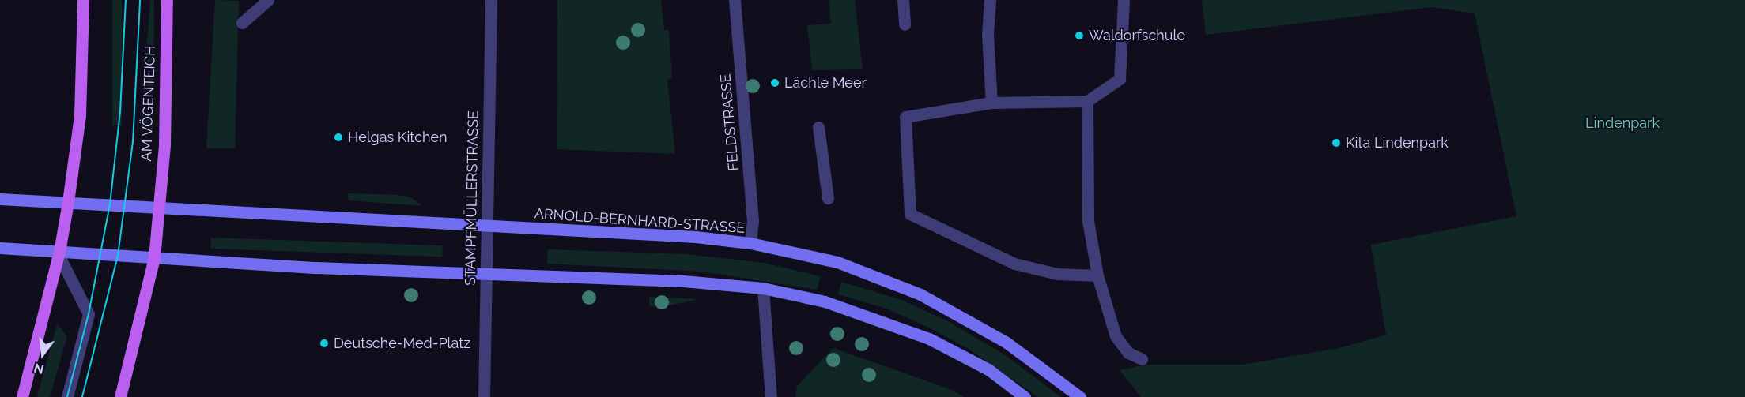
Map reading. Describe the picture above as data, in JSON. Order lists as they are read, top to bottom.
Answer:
{
  "streets": {
    "main road": ["AM VÖGENTEICH", "ARNOLD-BERNHARD-STRASSE"],
    "street": ["FELDSTRASSE", "STAMPFMÜLLERSTRASSE"]
  },
  "crossings": [
    ["AM VÖGENTEICH", "ARNOLD-BERNHARD-STRASSE"],
    ["FELDSTRASSE", "ARNOLD-BERNHARD-STRASSE"],
    ["STAMPFMÜLLERSTRASSE", "ARNOLD-BERNHARD-STRASSE"]
  ],
  "parks": ["Lindenpark"],
  "places": [
    "Waldorfschule",
    "Lächle Meer",
    "Helgas Kitchen",
    "Kita Lindenpark",
    "Deutsche-Med-Platz"
  ],
  "north": "bottom"
}
